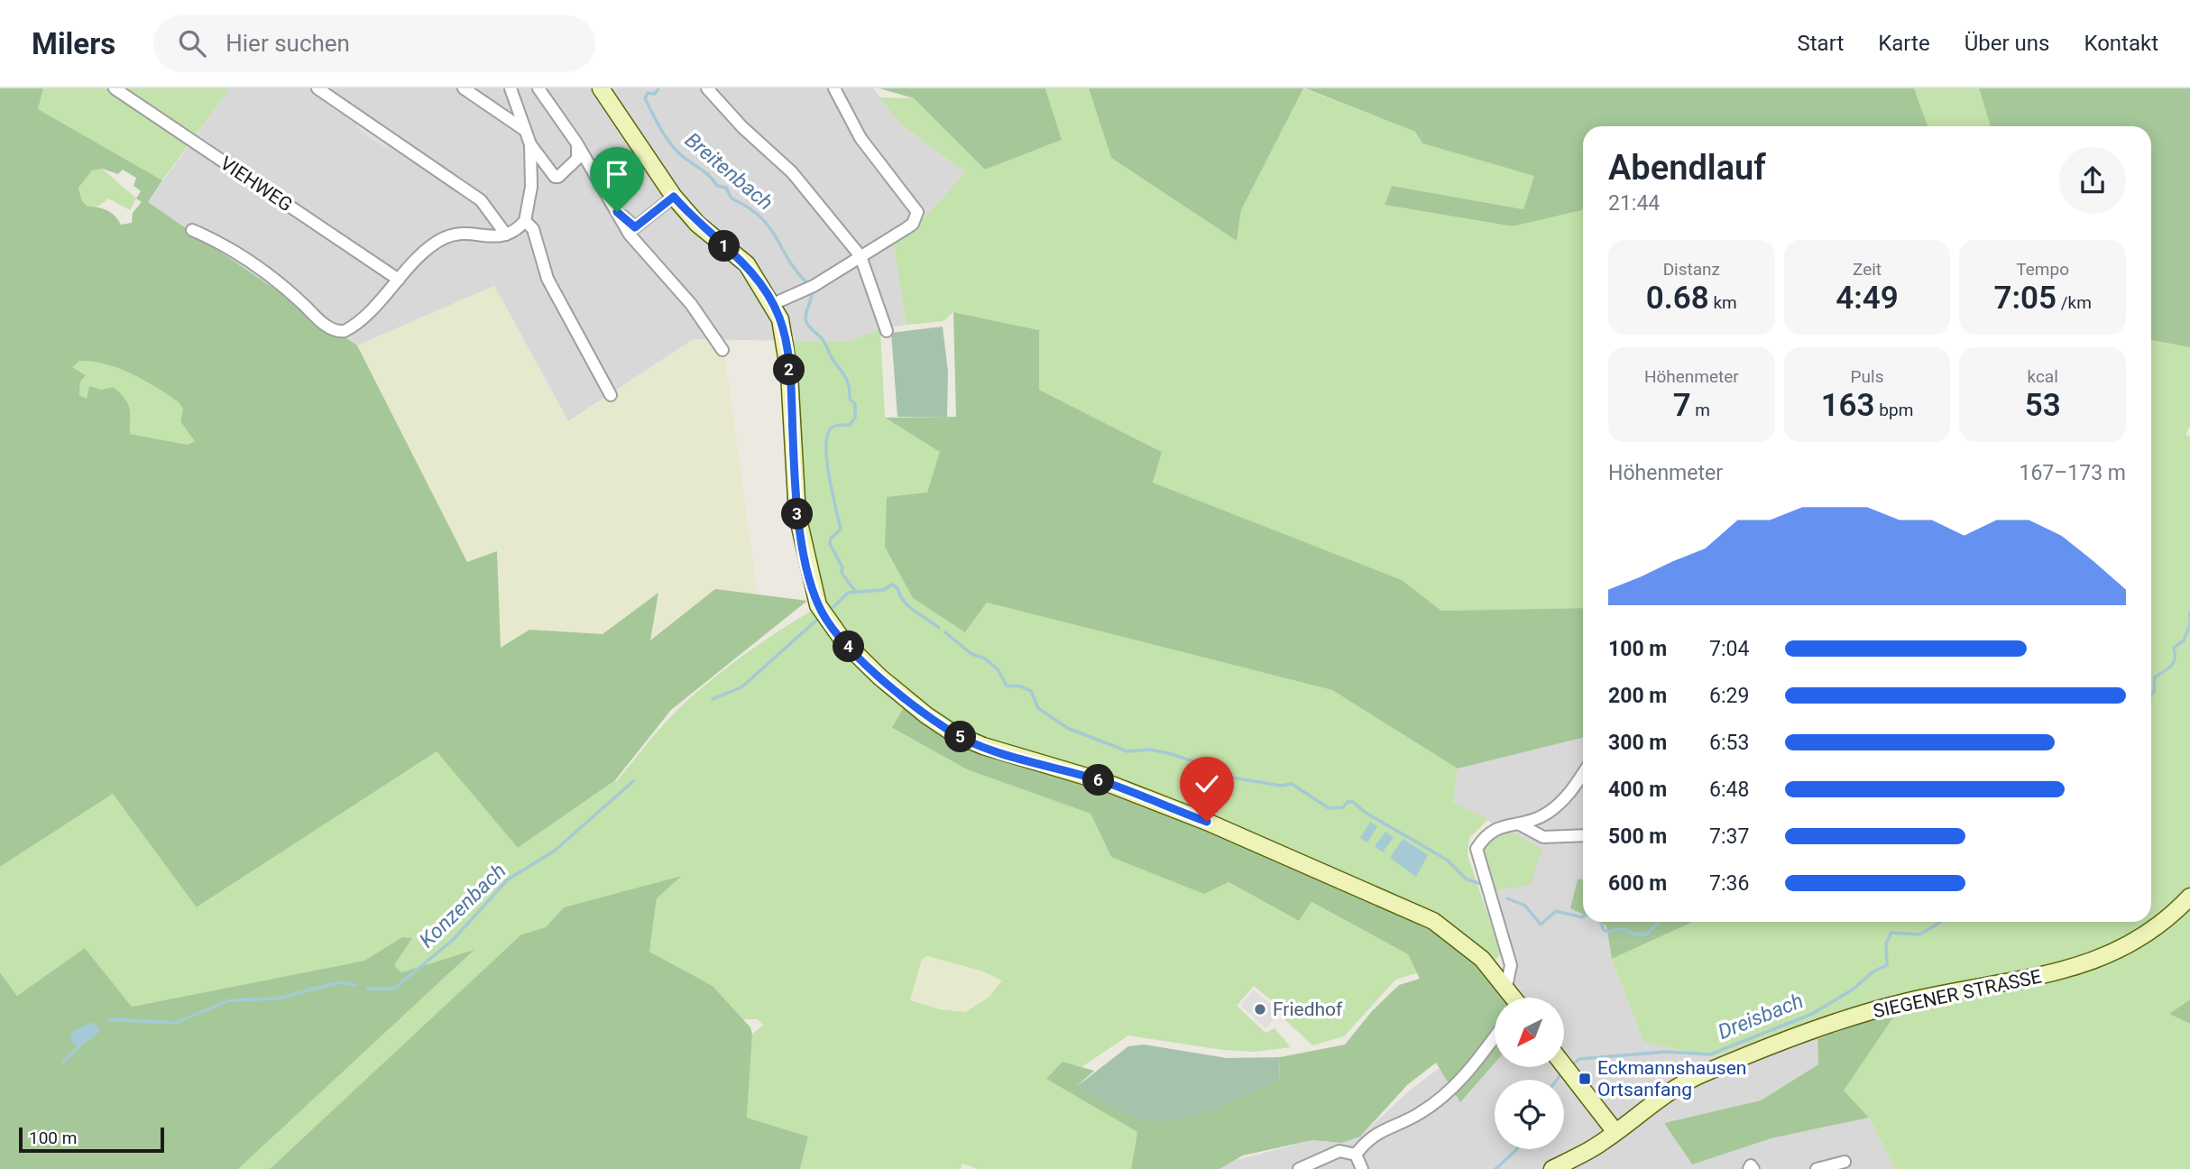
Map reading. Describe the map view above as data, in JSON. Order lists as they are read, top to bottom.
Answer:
{
  "streets": {
    "main road": ["SIEGENER STRASSE"],
    "street": ["VIEHWEG"]
  },
  "water": ["Breitenbach", "Konzenbach", "Dreisbach"],
  "places": {
    "other": ["Friedhof"],
    "transit": ["Eckmannshausen Ortsanfang"]
  },
  "scale_bar": "100 m",
  "north": "bottom left",
  "page": {
    "header": "Milers",
    "search": "Hier suchen",
    "nav": [
      "Start",
      "Karte",
      "Über uns",
      "Kontakt"
    ],
    "heading": ["Abendlauf", "21:44"],
    "pins": [
      "1",
      "2",
      "3",
      "4",
      "5",
      "6"
    ],
    "stats": [
      ["Distanz", "0.68 km"],
      ["Zeit", "4:49"],
      ["Tempo", "7:05 /km"],
      ["Höhenmeter", "7 m"],
      ["Puls", "163 bpm"],
      ["kcal", "53"]
    ],
    "chart": ["Höhenmeter", "167–173 m"],
    "list": [
      {
        "name": "100 m",
        "note": "7:04"
      },
      {
        "name": "200 m",
        "note": "6:29"
      },
      {
        "name": "300 m",
        "note": "6:53"
      },
      {
        "name": "400 m",
        "note": "6:48"
      },
      {
        "name": "500 m",
        "note": "7:37"
      },
      {
        "name": "600 m",
        "note": "7:36"
      }
    ],
    "scale": "100 m"
  }
}
